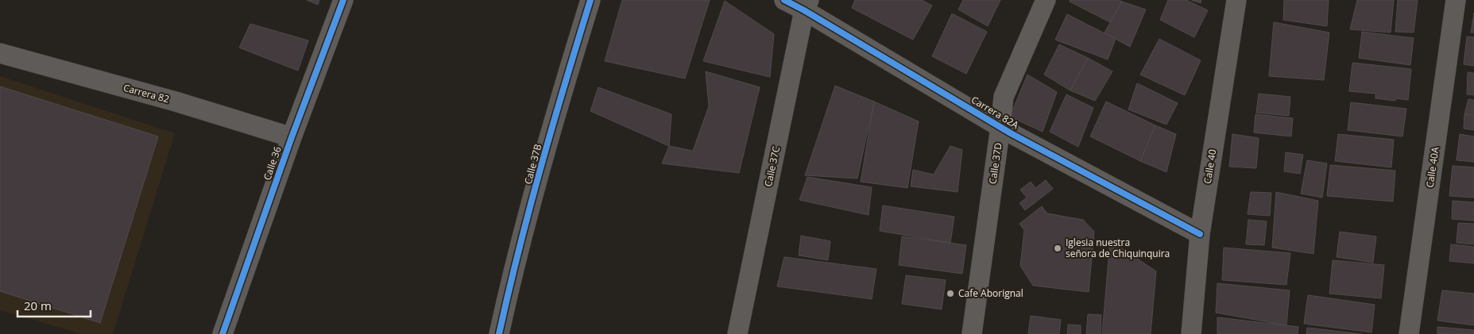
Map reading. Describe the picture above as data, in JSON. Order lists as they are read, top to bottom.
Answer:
{
  "streets": {
    "street": [
      "Carrera 82",
      "Carrera 82A",
      "Calle 36",
      "Calle 37D",
      "Calle 37B",
      "Calle 37C",
      "Calle 40",
      "Calle 40A"
    ]
  },
  "crossings": [
    ["Carrera 82", "Calle 36"],
    ["Carrera 82A", "Calle 37D"],
    ["Carrera 82A", "Calle 37C"],
    ["Carrera 82A", "Calle 40"]
  ],
  "places": ["Iglesia nuestra señora de Chiquinquira", "Cafe Aborignal"],
  "scale_bar": "20 m"
}
